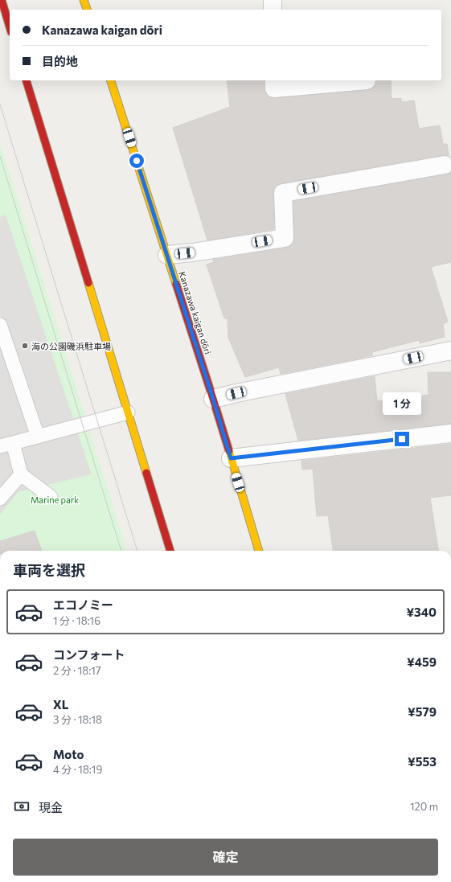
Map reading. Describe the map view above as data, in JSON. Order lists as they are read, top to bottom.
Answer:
{
  "streets": {
    "street": ["Kanazawa kaigan dōri"]
  },
  "parks": ["Marine park"],
  "places": ["海の公園磯浜駐車場"],
  "page": {
    "banner": ["Kanazawa kaigan dōri", "目的地"],
    "bubble": "1 分",
    "heading": "車両を選択",
    "list": [
      {
        "name": "エコノミー",
        "note": "1 分 · 18:16",
        "value": "¥340"
      },
      {
        "name": "コンフォート",
        "note": "2 分 · 18:17",
        "value": "¥459"
      },
      {
        "name": "XL",
        "note": "3 分 · 18:18",
        "value": "¥579"
      },
      {
        "name": "Moto",
        "note": "4 分 · 18:19",
        "value": "¥553"
      }
    ],
    "pay": ["現金", "120 m"],
    "buttons": "確定"
  }
}
